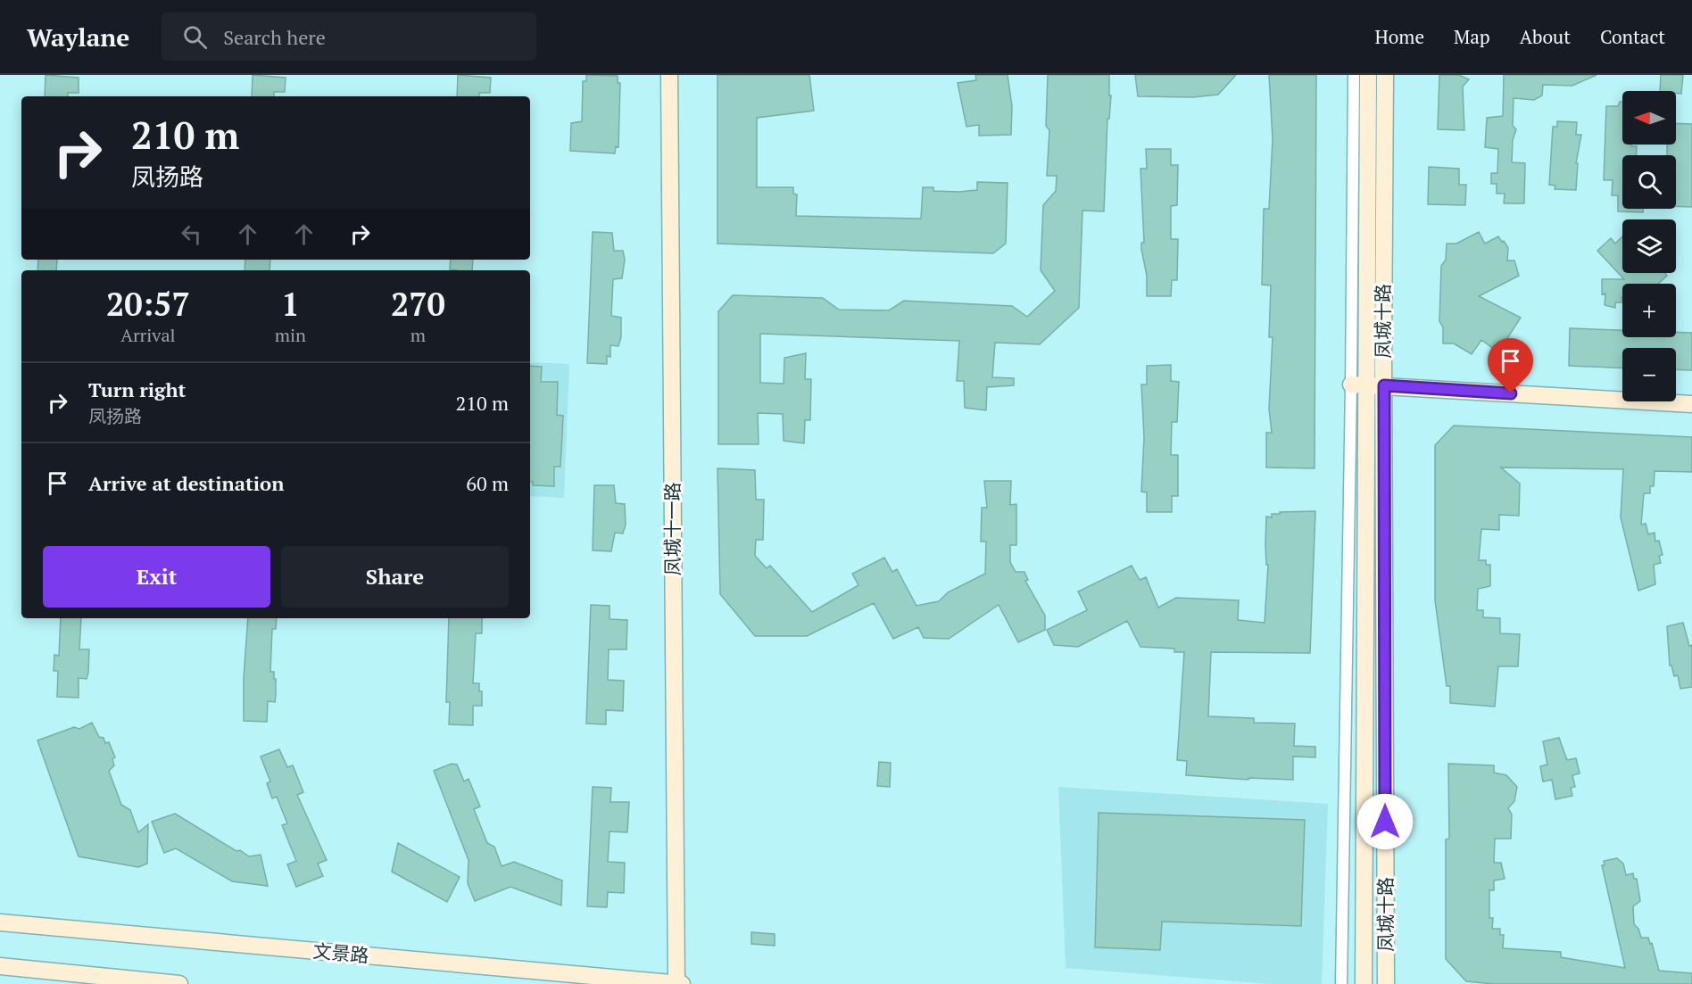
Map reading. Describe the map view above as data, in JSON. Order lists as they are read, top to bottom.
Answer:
{
  "streets": {
    "main road": ["凤城十路", "凤城十一路", "文景路"]
  },
  "crossings": [
    ["凤城十一路", "文景路"]
  ],
  "north": "left",
  "page": {
    "header": "Waylane",
    "search": "Search here",
    "nav": [
      "Home",
      "Map",
      "About",
      "Contact"
    ],
    "map_buttons": ["+", "−"],
    "turn": ["210 m", "凤扬路"],
    "eta": [
      "20:57",
      "Arrival",
      "1",
      "min",
      "270",
      "m"
    ],
    "list": [
      {
        "name": "Turn right",
        "note": "凤扬路",
        "value": "210 m"
      },
      {
        "name": "Arrive at destination",
        "value": "60 m"
      }
    ],
    "buttons": ["Exit", "Share"]
  }
}
